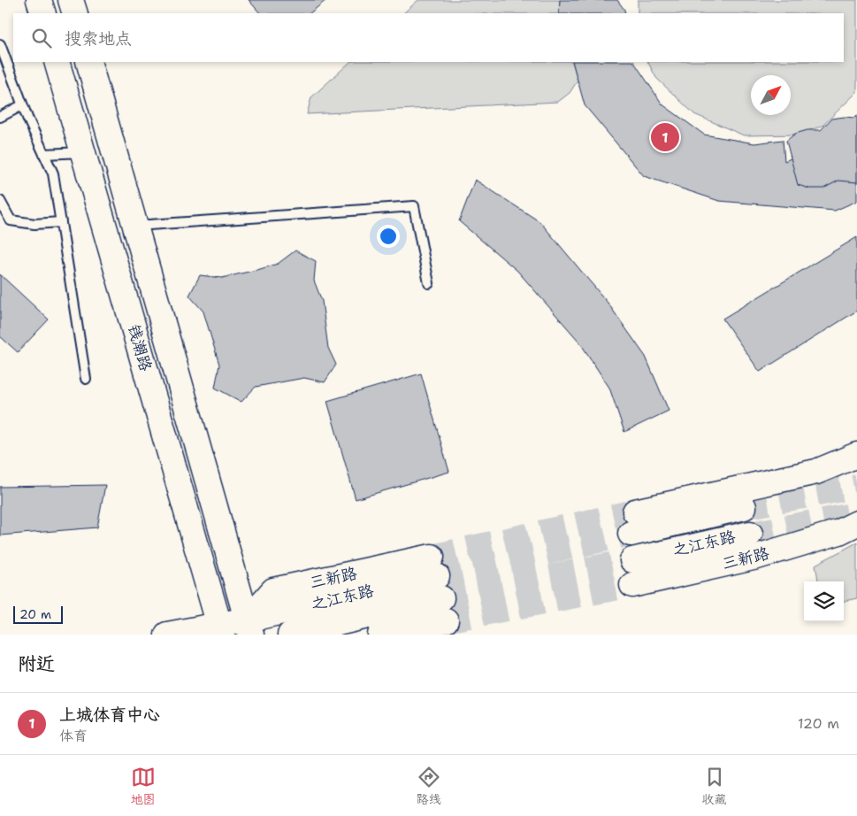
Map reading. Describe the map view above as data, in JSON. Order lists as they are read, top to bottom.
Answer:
{
  "streets": {
    "main road": ["钱潮路", "之江东路", "三新路"]
  },
  "crossings": [
    ["钱潮路", "之江东路"]
  ],
  "scale_bar": "20 m",
  "north": "top right",
  "page": {
    "search": "搜索地点",
    "pins": "1",
    "scale": "20 m",
    "heading": "附近",
    "list": [
      {
        "mark": "1",
        "name": "上城体育中心",
        "note": "体育",
        "value": "120 m"
      }
    ],
    "nav": ["地图", "路线", "收藏"]
  }
}
